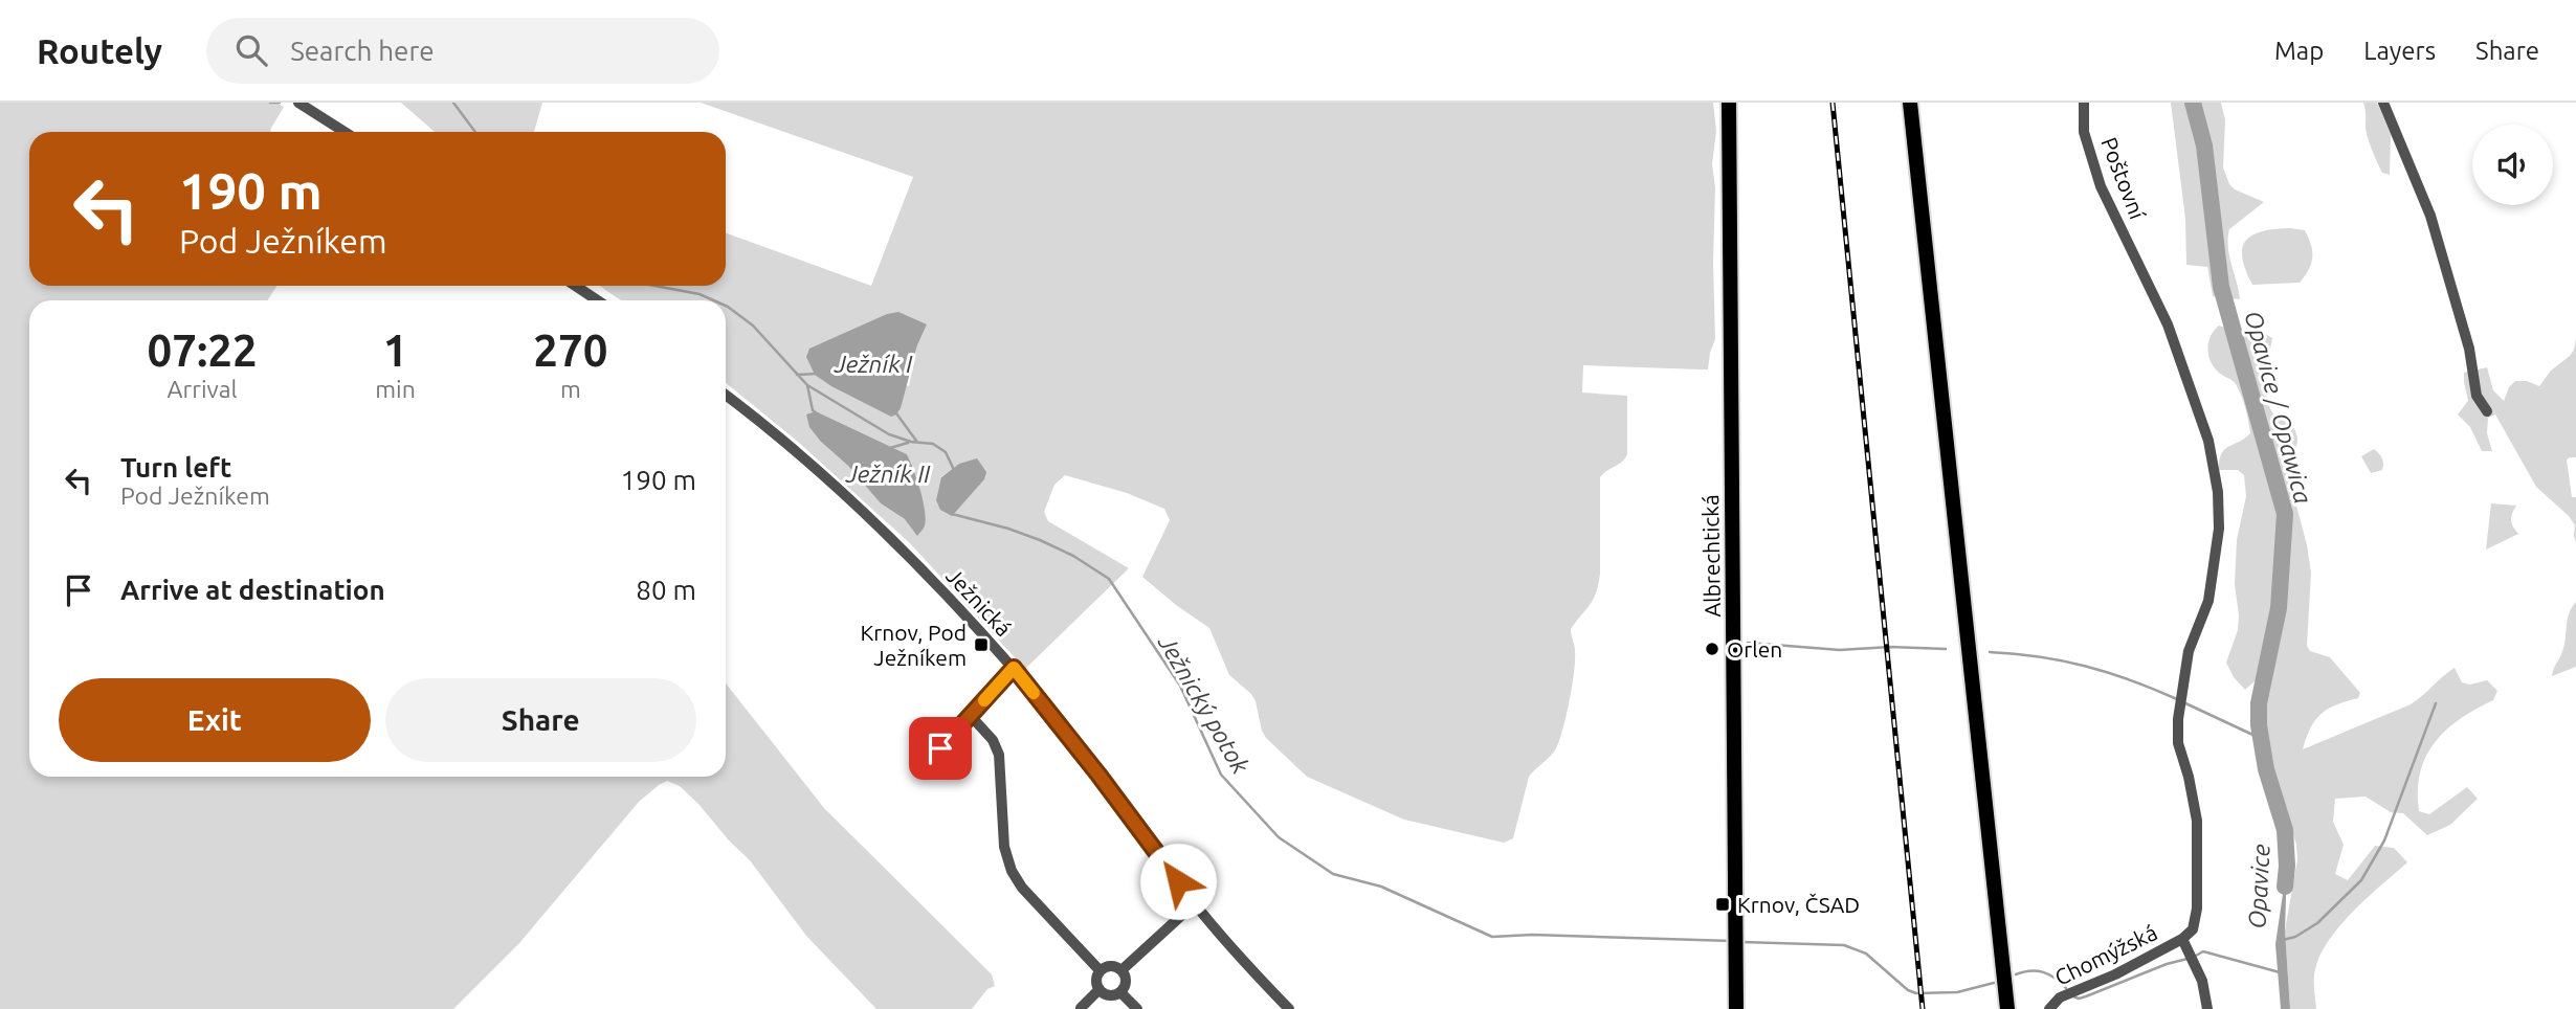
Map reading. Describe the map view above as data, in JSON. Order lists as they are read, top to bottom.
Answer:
{
  "streets": {
    "main road": ["Albrechtická"],
    "street": ["Poštovní", "Ježnická", "Chomýžská"]
  },
  "crossings": [
    ["Poštovní", "Chomýžská"]
  ],
  "water": [
    "Ježník I",
    "Opavice / Opawica",
    "Ježník II",
    "Ježnický potok",
    "Opavice"
  ],
  "places": {
    "transit": ["Krnov, Pod Ježníkem", "Krnov, ČSAD"],
    "other": ["Orlen"]
  },
  "page": {
    "header": "Routely",
    "search": "Search here",
    "nav": ["Map", "Layers", "Share"],
    "turn": ["190 m", "Pod Ježníkem"],
    "eta": [
      "07:22",
      "Arrival",
      "1",
      "min",
      "270",
      "m"
    ],
    "list": [
      {
        "name": "Turn left",
        "note": "Pod Ježníkem",
        "value": "190 m"
      },
      {
        "name": "Arrive at destination",
        "value": "80 m"
      }
    ],
    "buttons": ["Exit", "Share"]
  }
}
